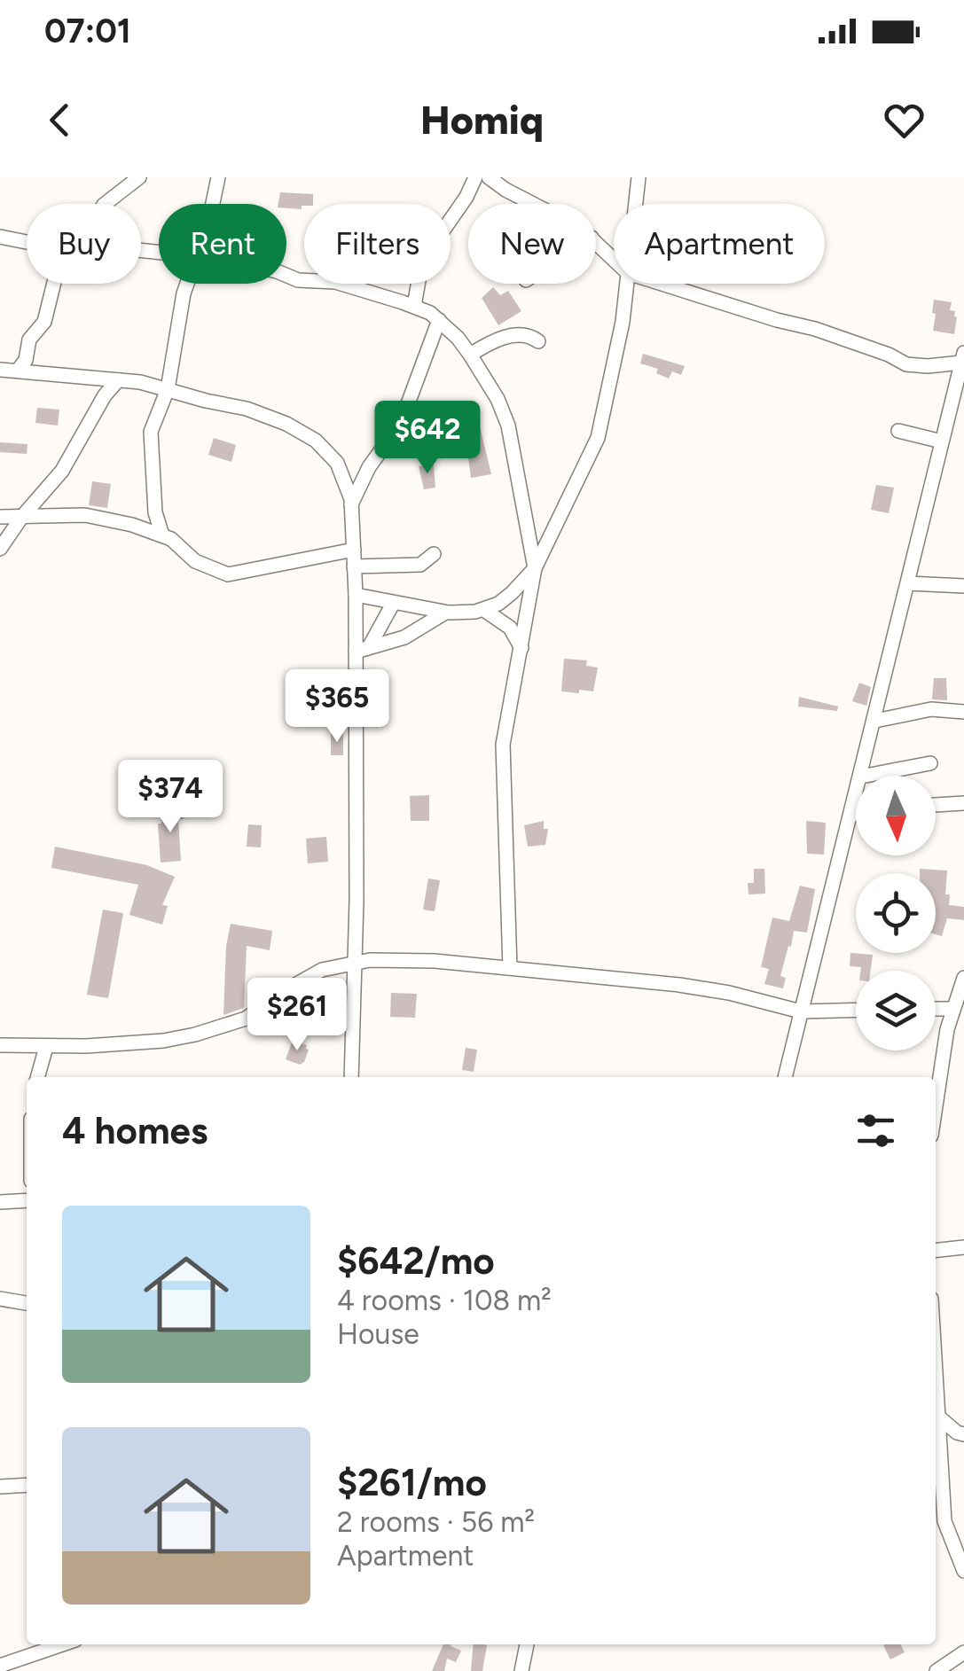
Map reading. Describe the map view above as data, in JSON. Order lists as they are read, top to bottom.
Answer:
{
  "north": "bottom",
  "page": {
    "status": "07:01",
    "header": "Homiq",
    "chip": [
      "Buy",
      "Rent",
      "Filters",
      "New",
      "Apartment"
    ],
    "price": [
      "$642",
      "$365",
      "$374",
      "$261"
    ],
    "heading": "4 homes",
    "list": [
      {
        "name": "$642/mo",
        "note": "4 rooms · 108 m² · House"
      },
      {
        "name": "$261/mo",
        "note": "2 rooms · 56 m² · Apartment"
      }
    ]
  }
}
